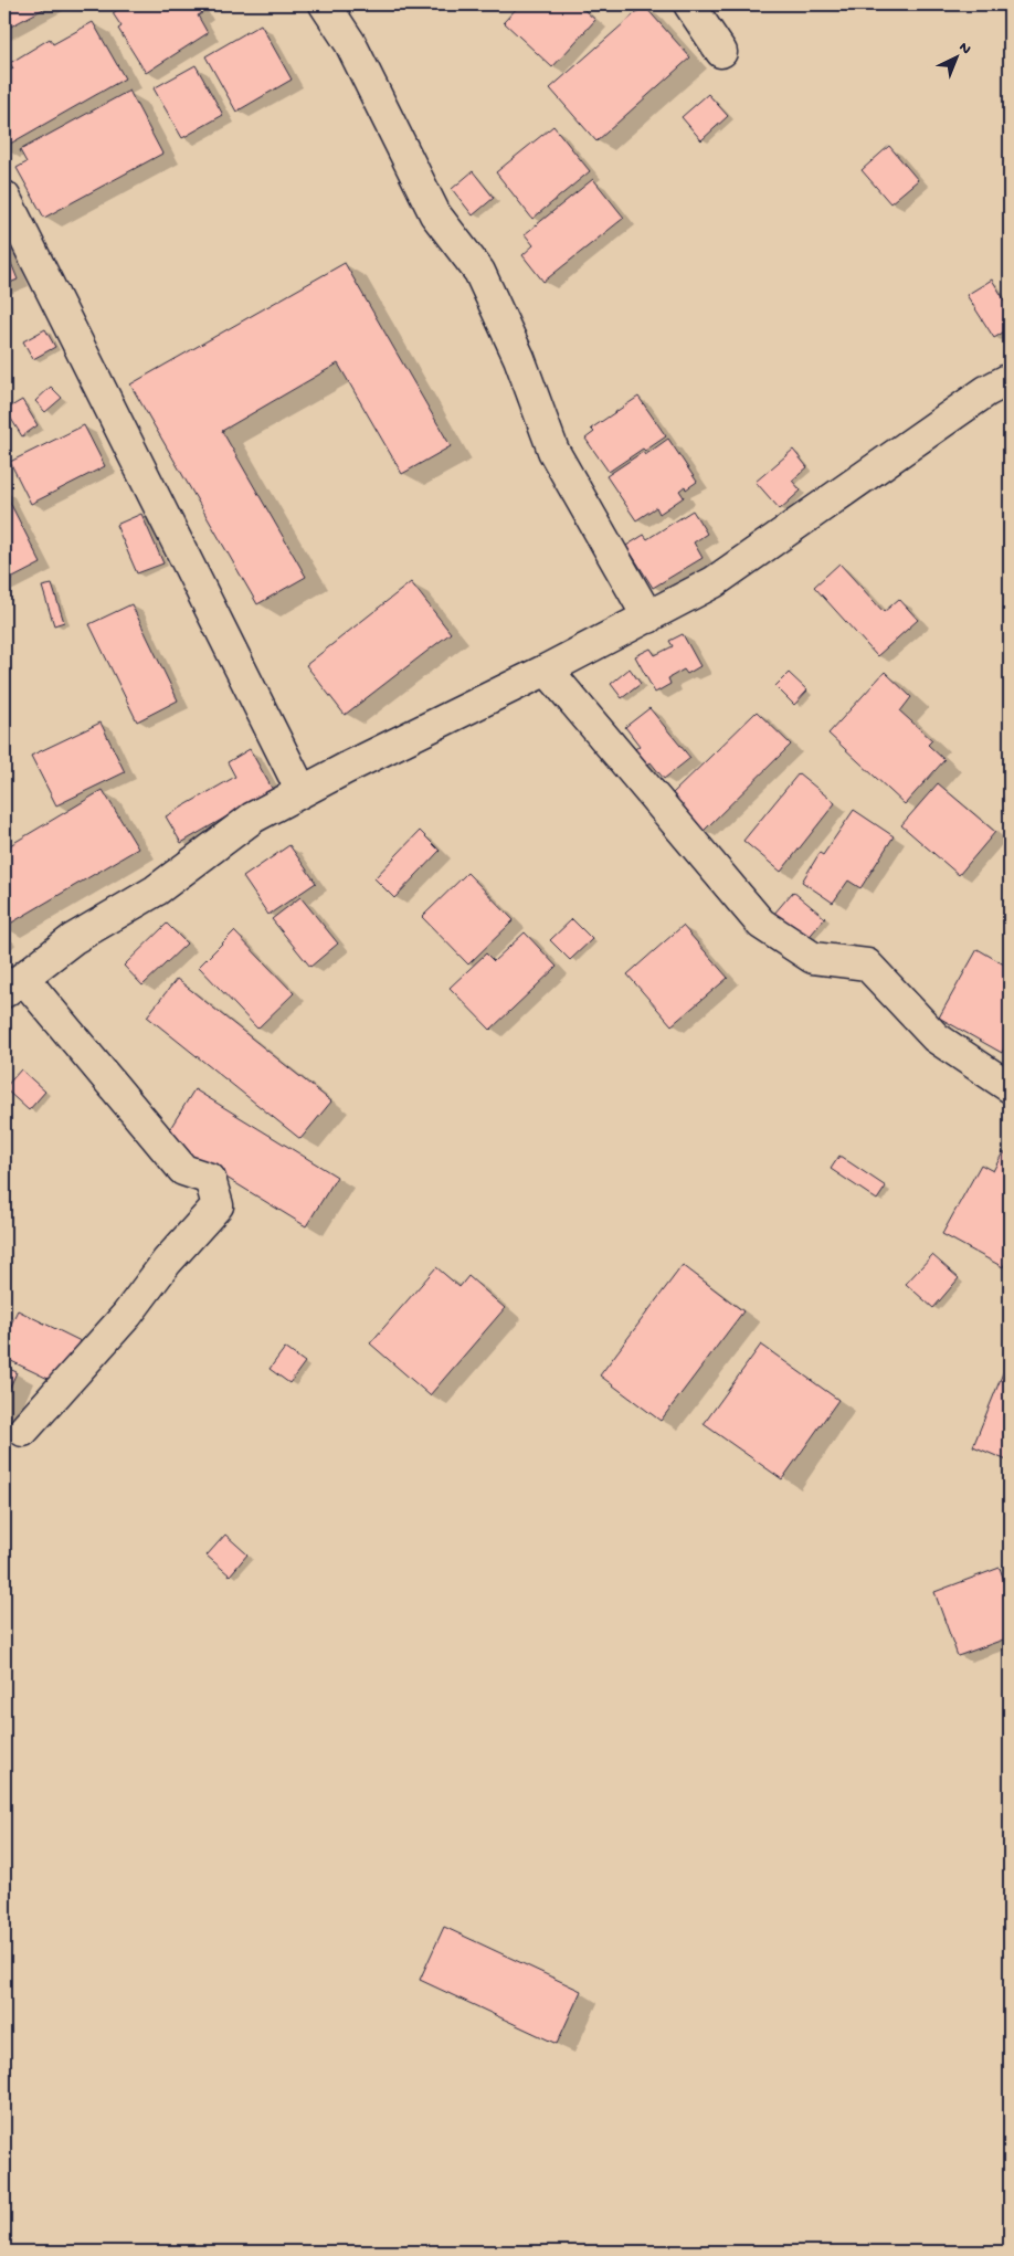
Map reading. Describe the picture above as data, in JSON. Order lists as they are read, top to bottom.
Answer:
{
  "north": "top right"
}
